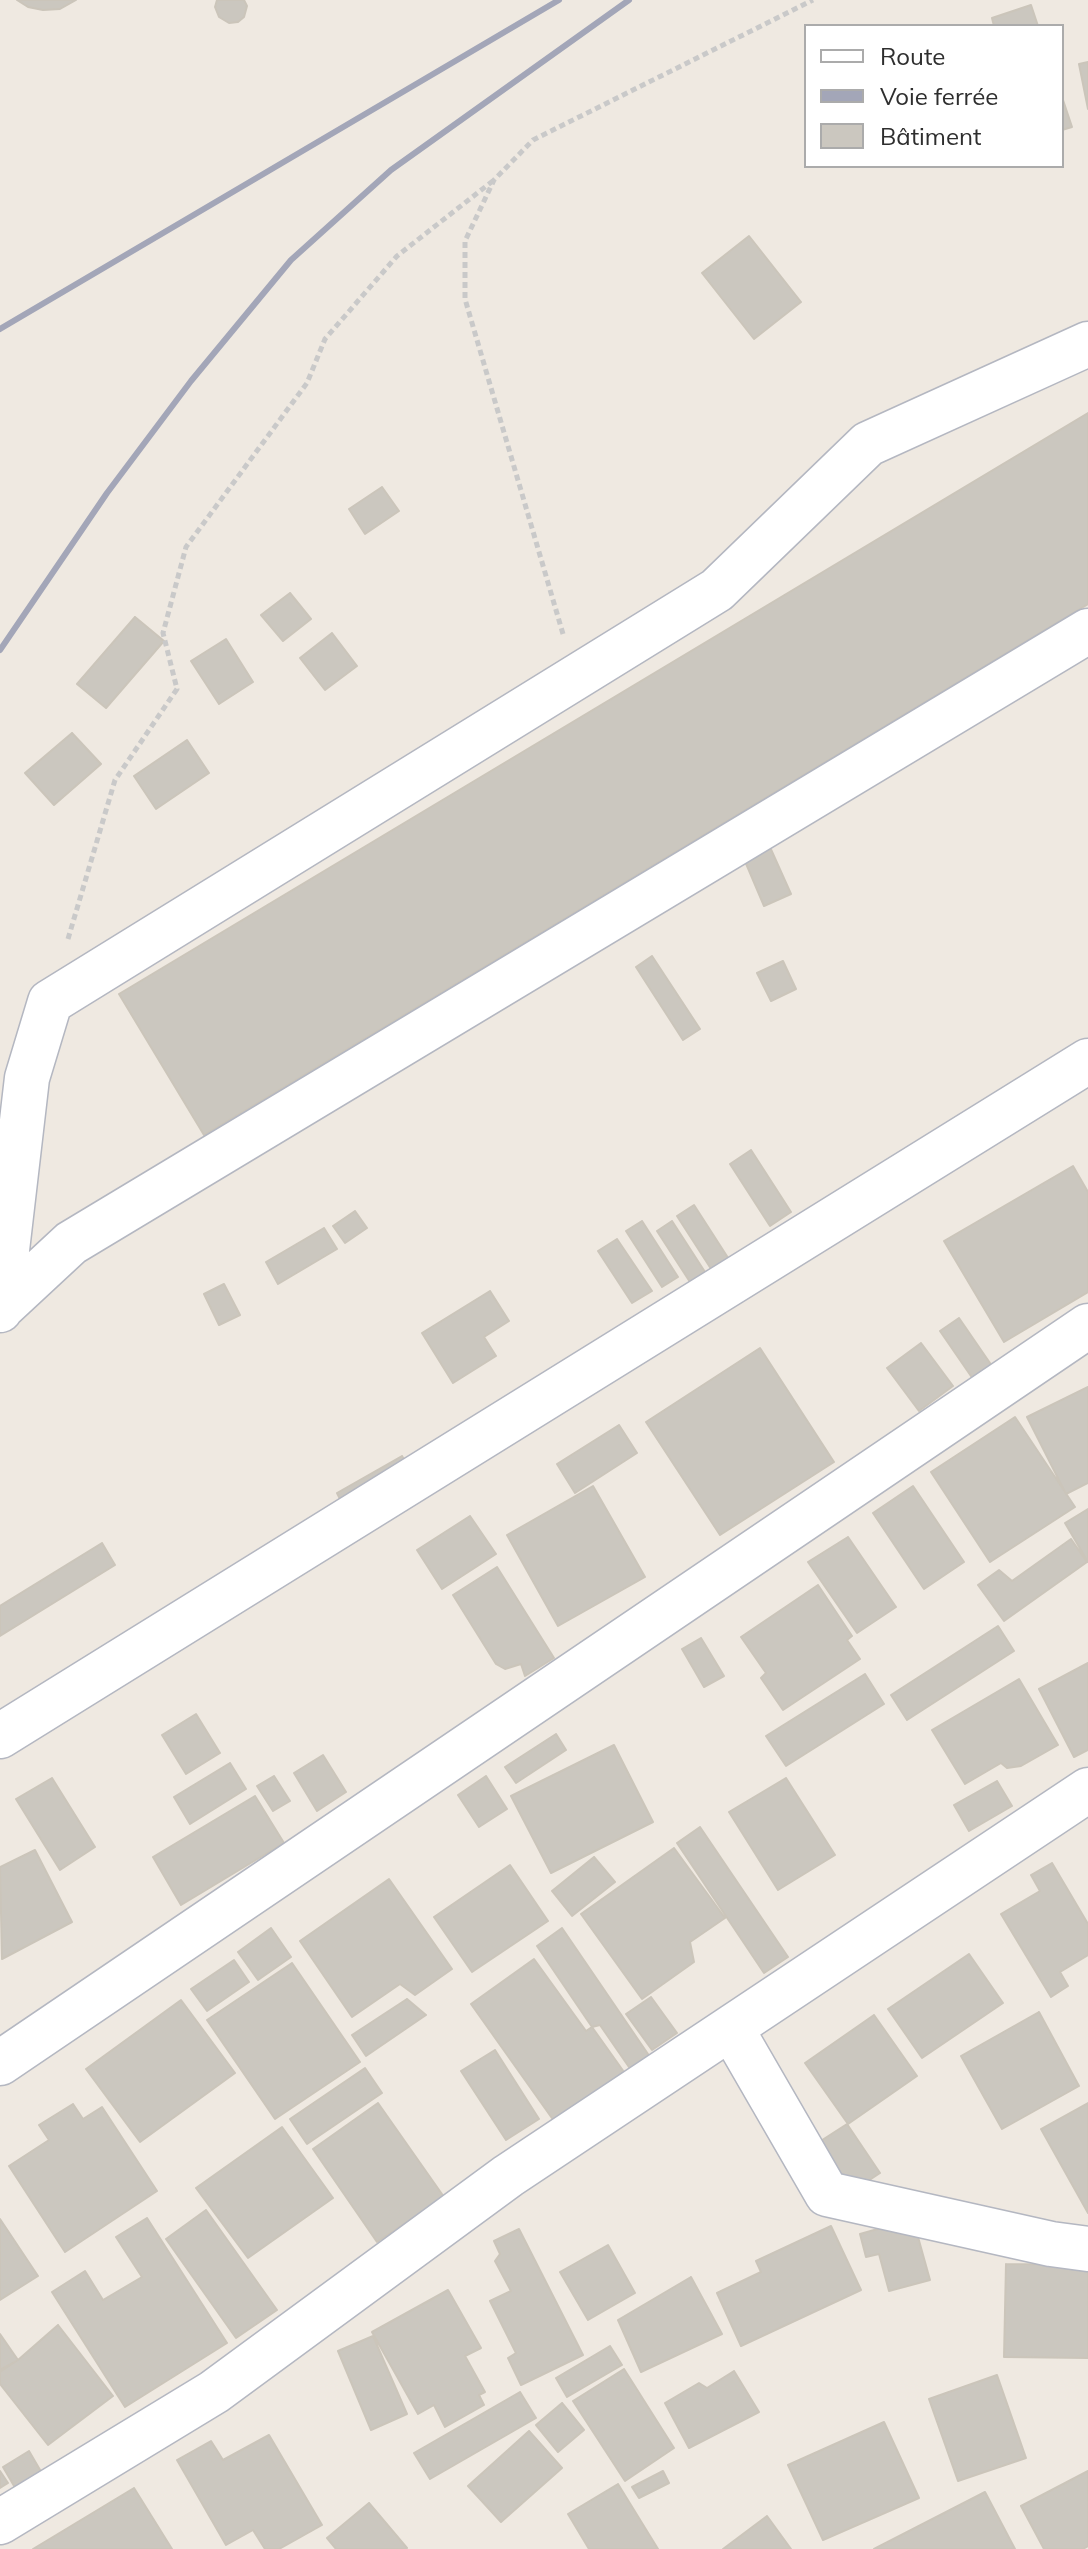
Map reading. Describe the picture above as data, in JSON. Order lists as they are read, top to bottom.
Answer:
{
  "legend": ["Route", "Voie ferrée", "Bâtiment"]
}
